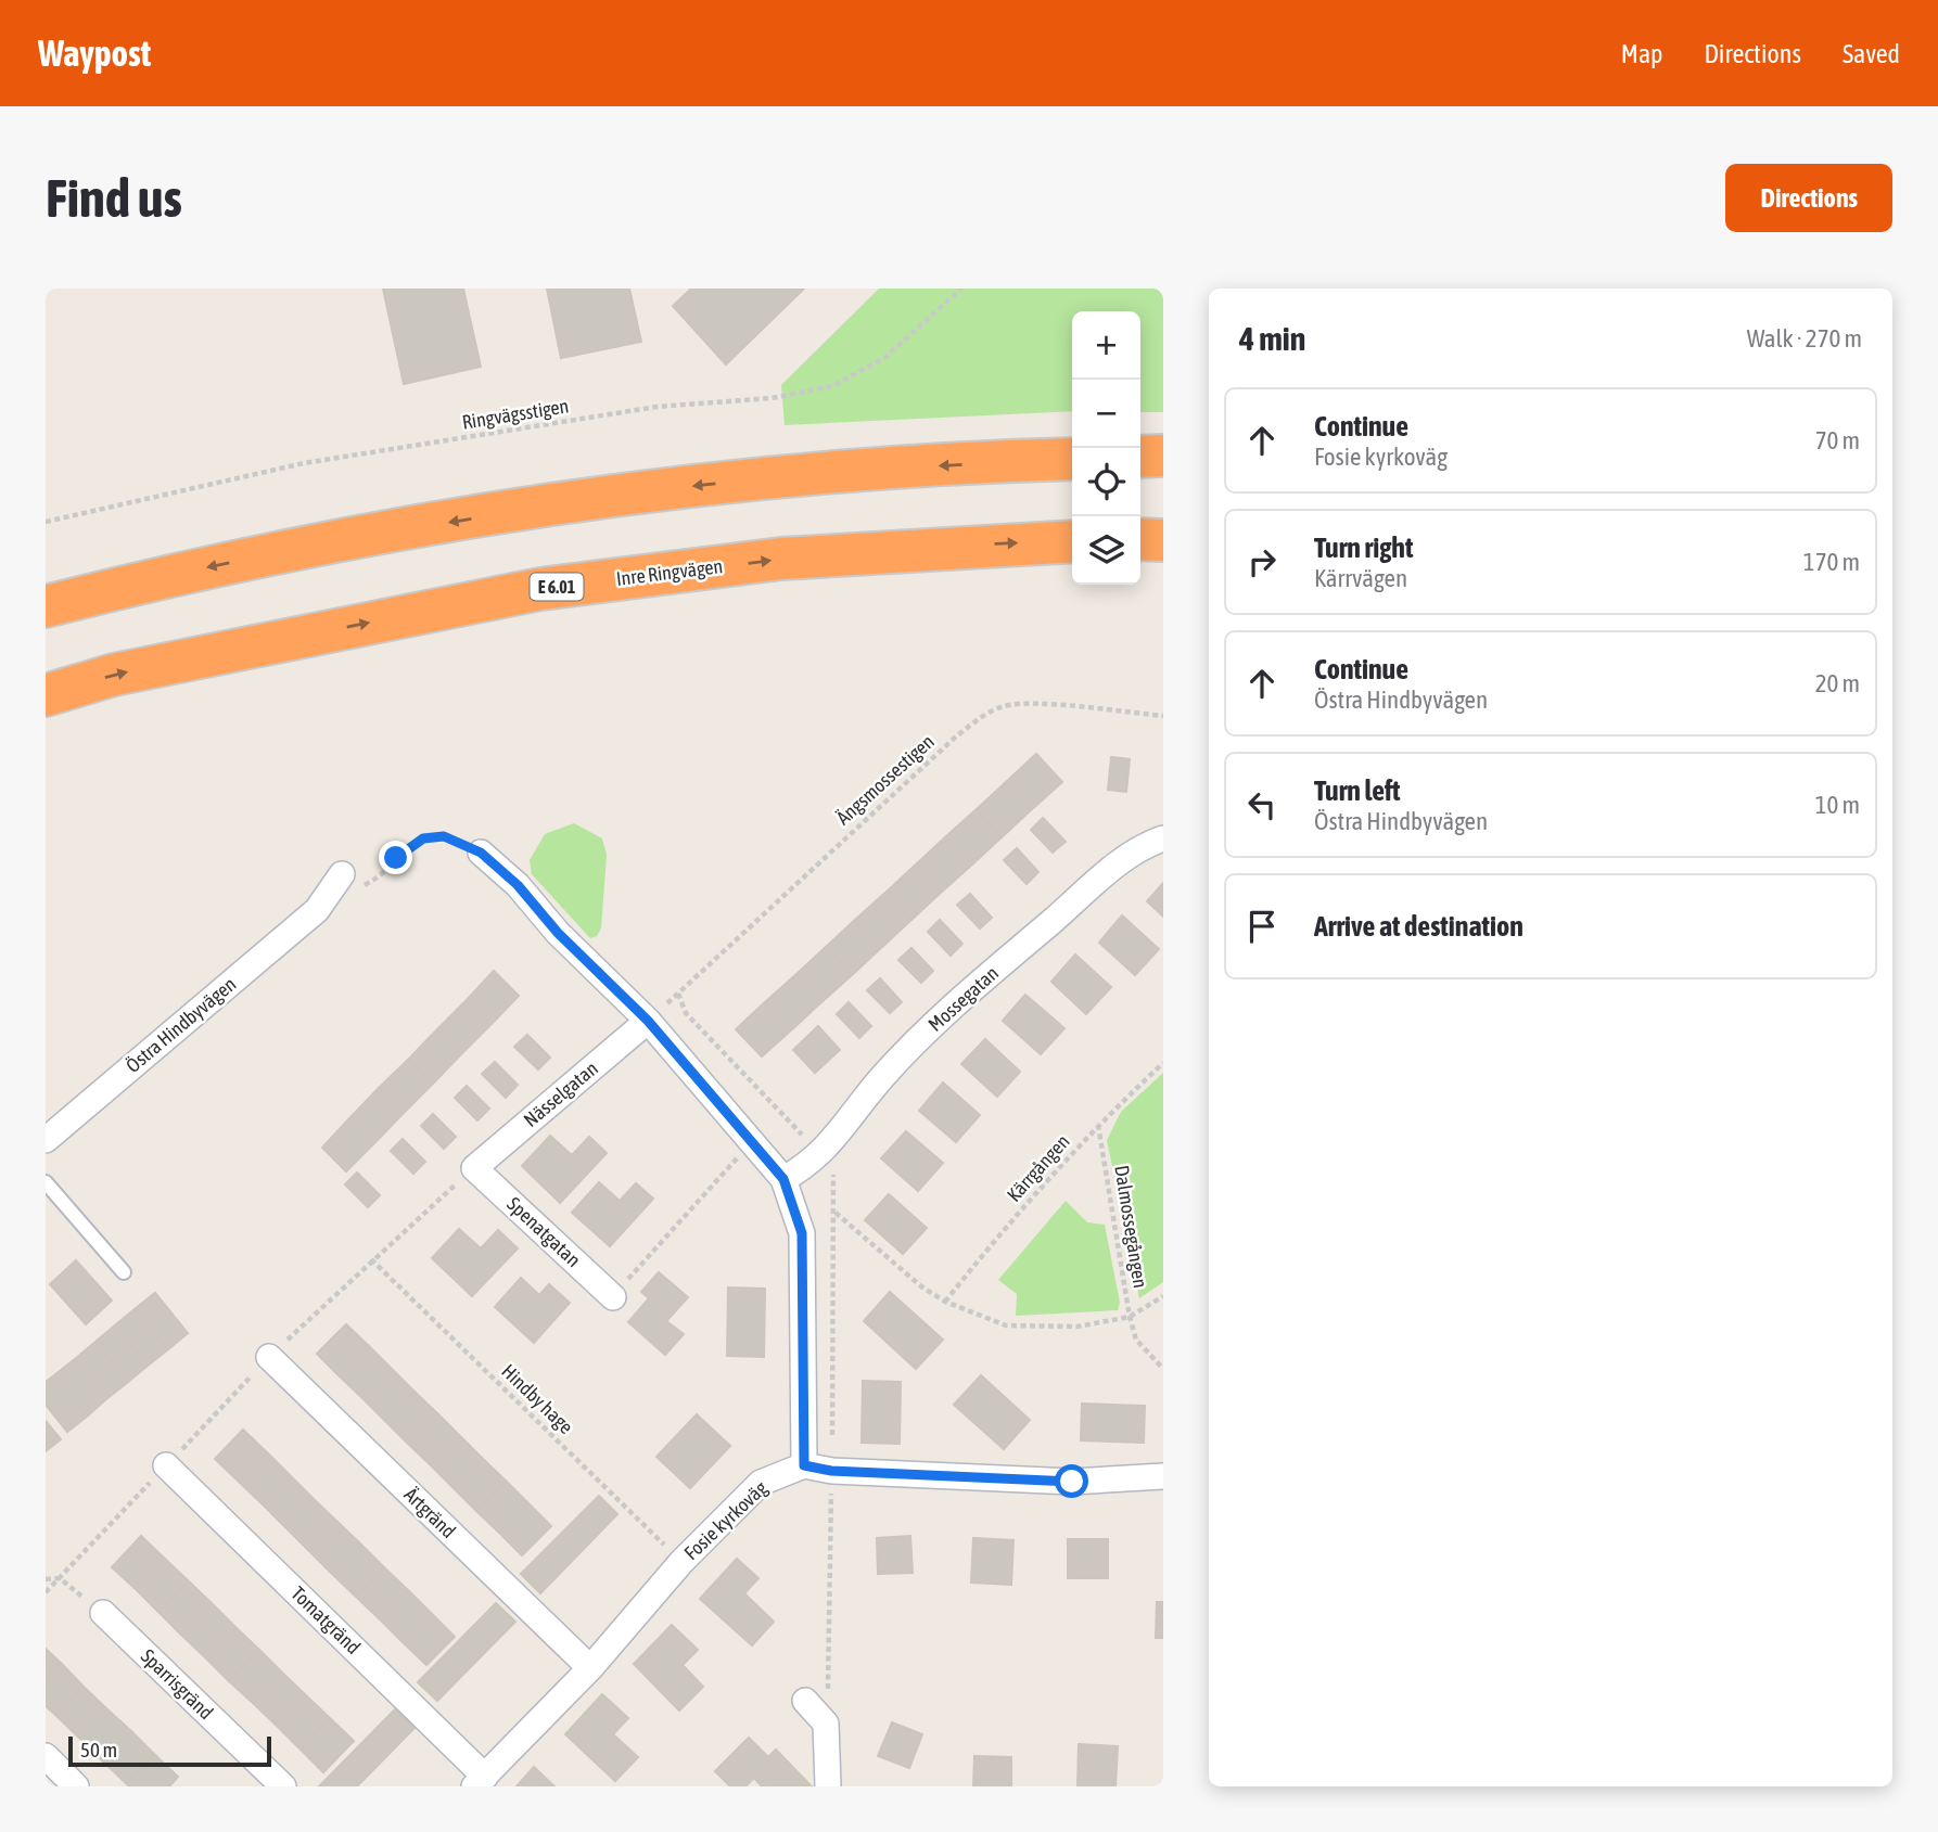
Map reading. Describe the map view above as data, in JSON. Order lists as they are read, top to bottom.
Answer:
{
  "streets": {
    "highway": ["Inre Ringvägen", "E 6.01"],
    "street": [
      "Mossegatan",
      "Östra Hindbyvägen",
      "Nässelgatan",
      "Spenatgatan",
      "Ärtgränd",
      "Fosie kyrkoväg",
      "Tomatgränd",
      "Sparrisgränd"
    ],
    "path": [
      "Ringvägsstigen",
      "Ängsmossestigen",
      "Kärrgången",
      "Dalmossegången",
      "Hindby hage"
    ]
  },
  "crossings": [
    ["Nässelgatan", "Spenatgatan"],
    ["Kärrgången", "Dalmossegången"],
    ["Hindby hage", "Fosie kyrkoväg"],
    ["Ärtgränd", "Fosie kyrkoväg"],
    ["Fosie kyrkoväg", "Tomatgränd"]
  ],
  "scale_bar": "50 m",
  "page": {
    "header": "Waypost",
    "nav": ["Map", "Directions", "Saved"],
    "buttons": "Directions",
    "title": "Find us",
    "heading": ["4 min", "Walk · 270 m"],
    "map_buttons": ["+", "−"],
    "list": [
      ["Continue", "Fosie kyrkoväg", "70 m"],
      ["Turn right", "Kärrvägen", "170 m"],
      ["Continue", "Östra Hindbyvägen", "20 m"],
      ["Turn left", "Östra Hindbyvägen", "10 m"],
      "Arrive at destination"
    ],
    "scale": "50 m"
  }
}
